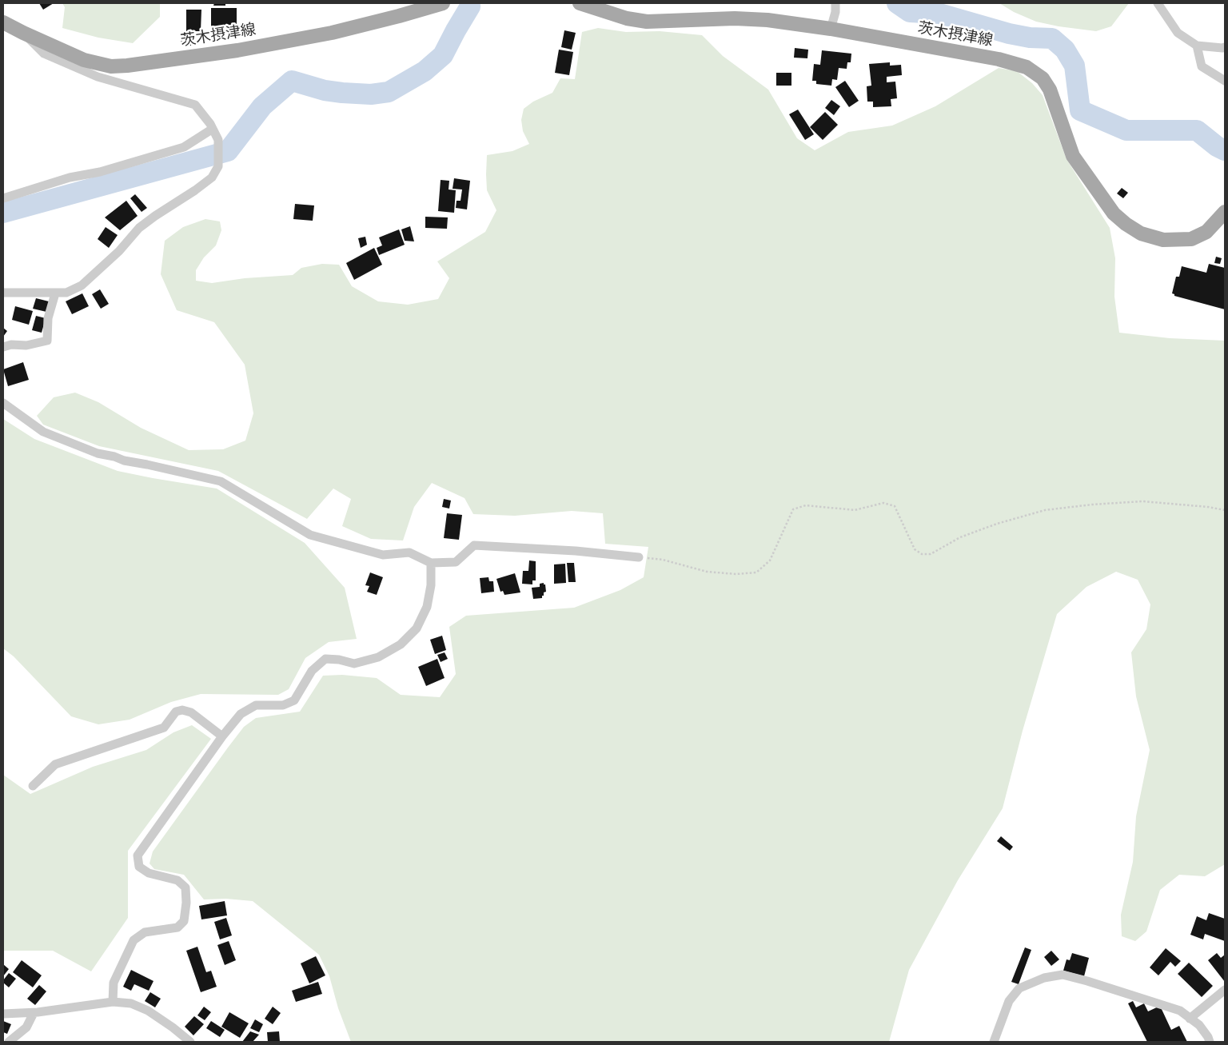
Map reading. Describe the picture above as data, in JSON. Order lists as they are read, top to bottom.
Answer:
{
  "streets": {
    "main road": ["茨木摂津線"]
  }
}
